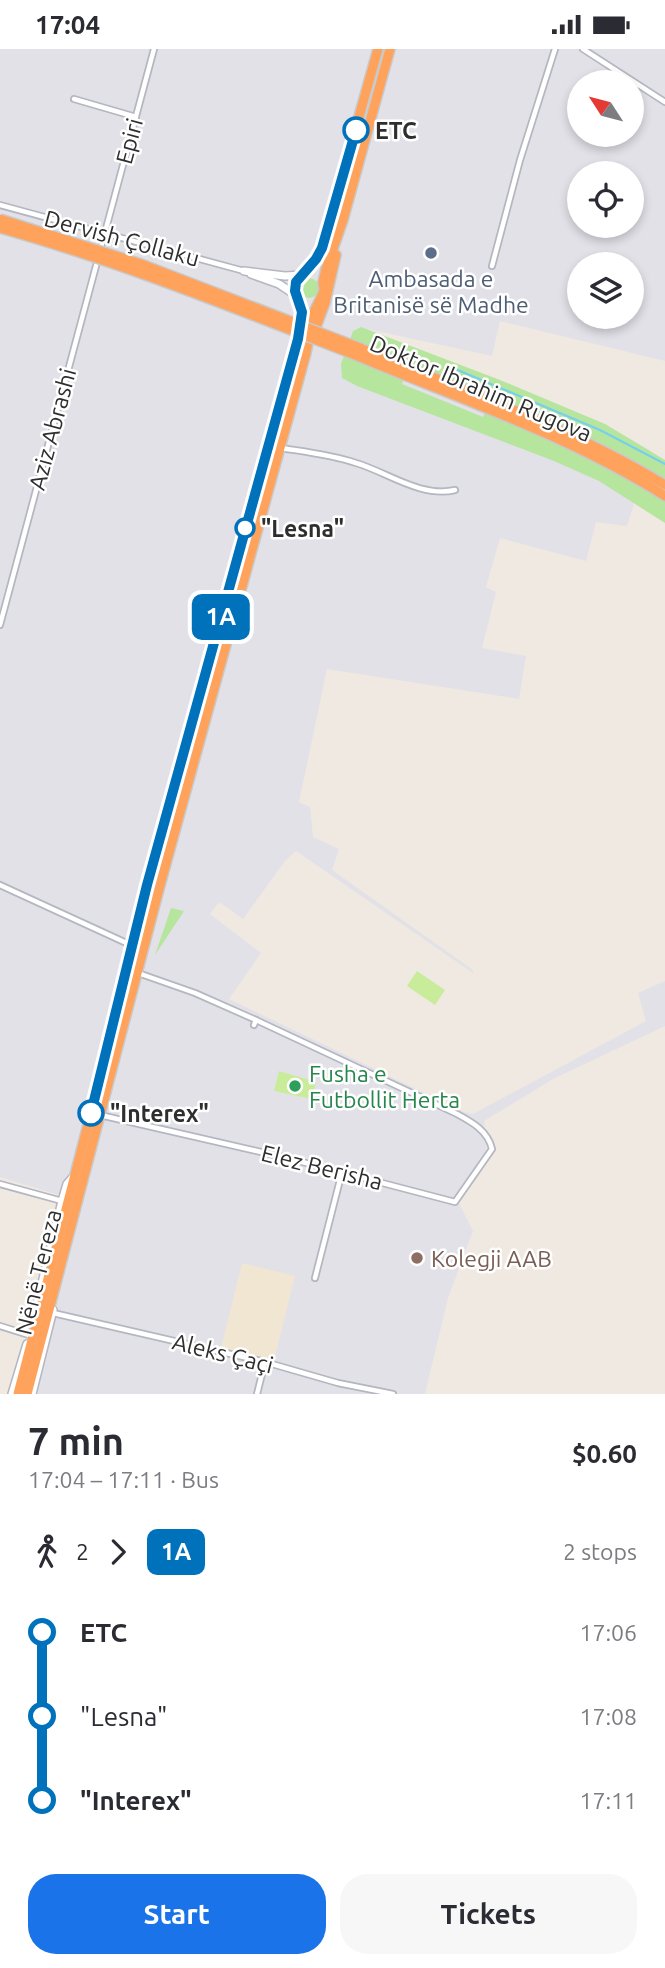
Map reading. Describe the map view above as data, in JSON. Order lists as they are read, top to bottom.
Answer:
{
  "streets": {
    "highway": ["Doktor Ibrahim Rugova", "Nënë Tereza"],
    "street": [
      "Epiri",
      "Dervish Çollaku",
      "Aziz Abrashi",
      "Elez Berisha",
      "Aleks Çaçi"
    ]
  },
  "crossings": [
    ["Epiri", "Dervish Çollaku"],
    ["Epiri", "Aziz Abrashi"],
    ["Dervish Çollaku", "Aziz Abrashi"],
    ["Elez Berisha", "Nënë Tereza"],
    ["Nënë Tereza", "Aleks Çaçi"]
  ],
  "places": [
    "ETC",
    "Ambasada e Britanisë së Madhe",
    "\"Lesna\"",
    "Fusha e Futbollit Herta",
    "\"Interex\"",
    "Kolegji AAB"
  ],
  "lines": ["bus line 1A"],
  "north": "top left",
  "page": {
    "status": "17:04",
    "on_map": "1A",
    "heading": ["7 min", "17:04 – 17:11 · Bus", "$0.60"],
    "legs": ["2", "1A", "2 stops"],
    "list": [
      {
        "name": "ETC",
        "value": "17:06"
      },
      {
        "name": "\"Lesna\"",
        "value": "17:08"
      },
      {
        "name": "\"Interex\"",
        "value": "17:11"
      }
    ],
    "buttons": ["Start", "Tickets"]
  }
}
